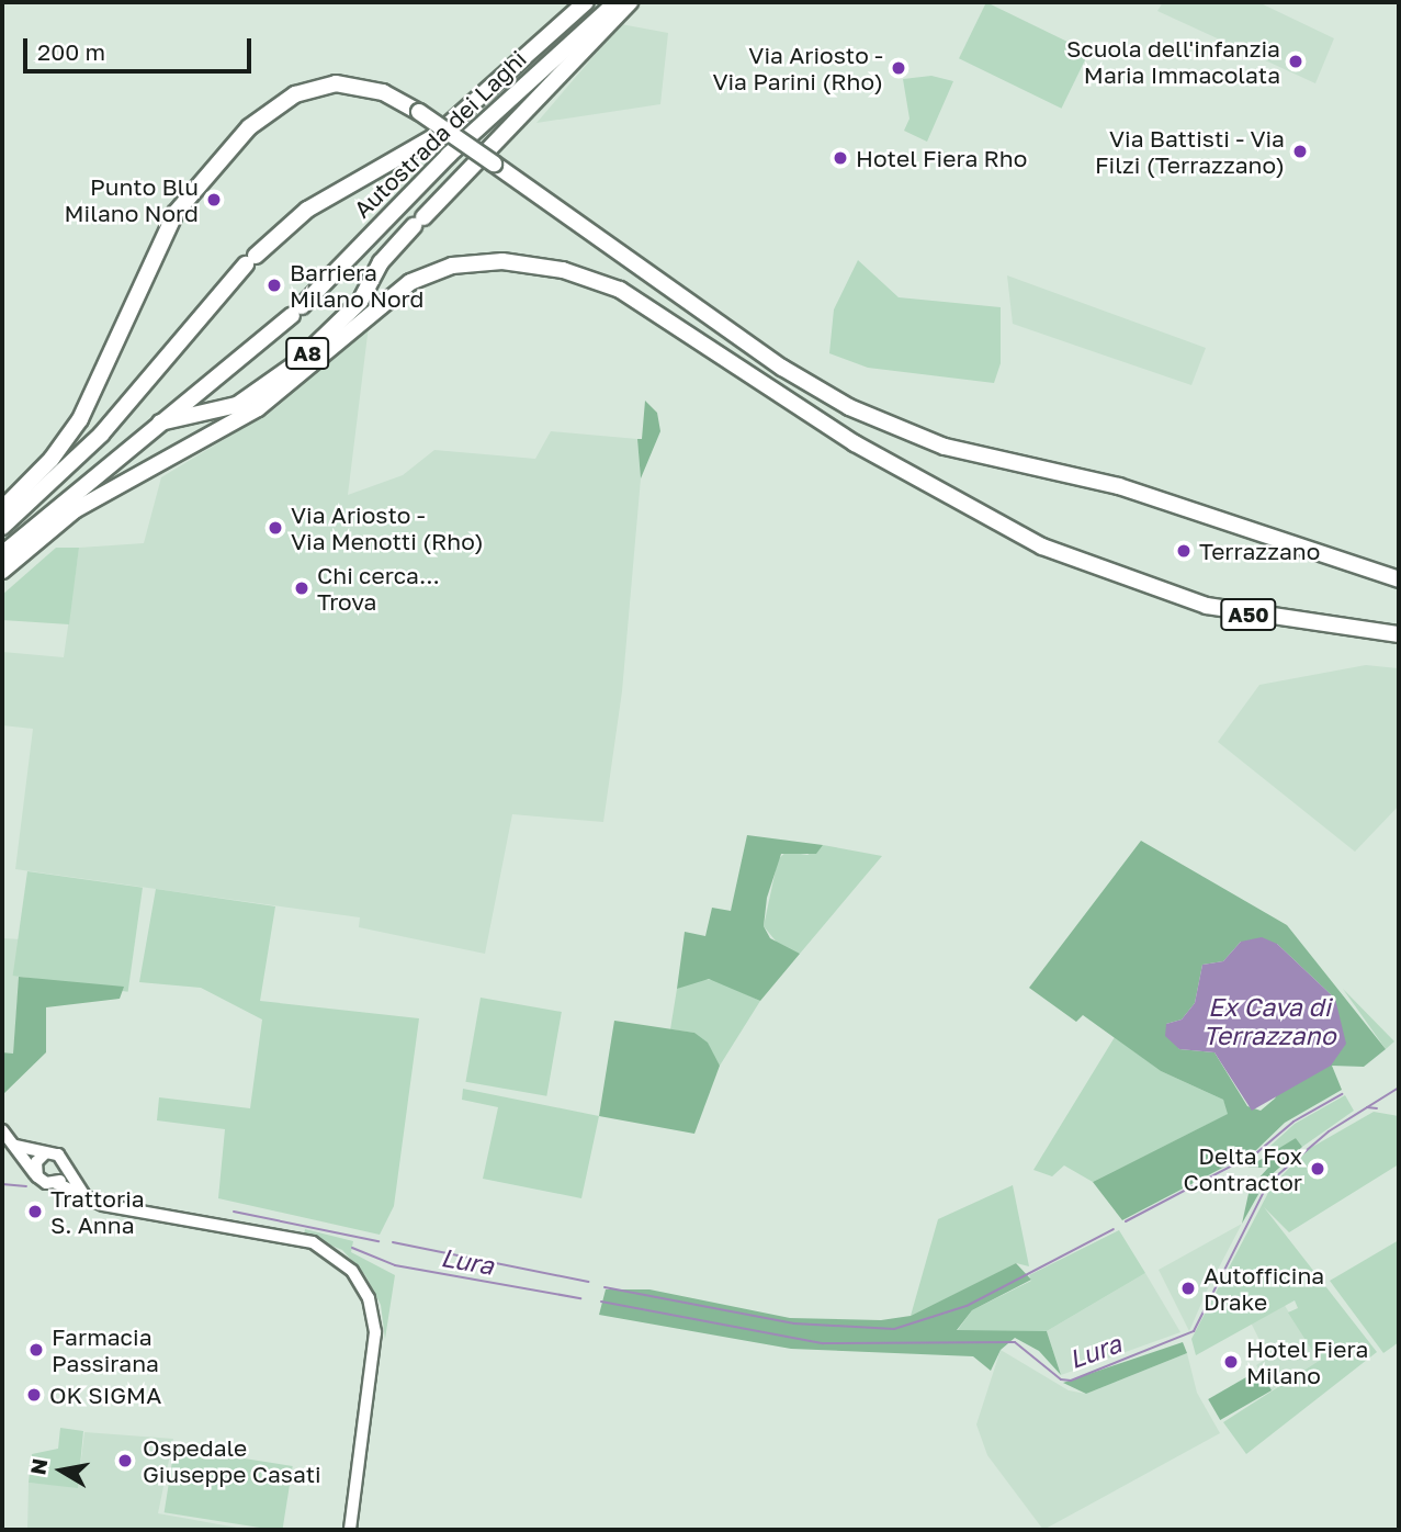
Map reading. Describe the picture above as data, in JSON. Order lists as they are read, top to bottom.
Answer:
{
  "streets": {
    "highway": ["Autostrada dei Laghi", "A8", "A50"]
  },
  "crossings": [
    ["Autostrada dei Laghi", "A8"]
  ],
  "water": ["Ex Cava di Terrazzano", "Lura"],
  "places": [
    "Scuola dell'infanzia Maria Immacolata",
    "Via Ariosto - Via Parini (Rho)",
    "Via Battisti - Via Filzi (Terrazzano)",
    "Hotel Fiera Rho",
    "Punto Blu Milano Nord",
    "Barriera Milano Nord",
    "Via Ariosto - Via Menotti (Rho)",
    "Terrazzano",
    "Chi cerca... Trova",
    "Delta Fox Contractor",
    "Trattoria S. Anna",
    "Autofficina Drake",
    "Farmacia Passirana",
    "Hotel Fiera Milano",
    "OK SIGMA",
    "Ospedale Giuseppe Casati"
  ],
  "scale_bar": "200 m",
  "north": "left"
}
